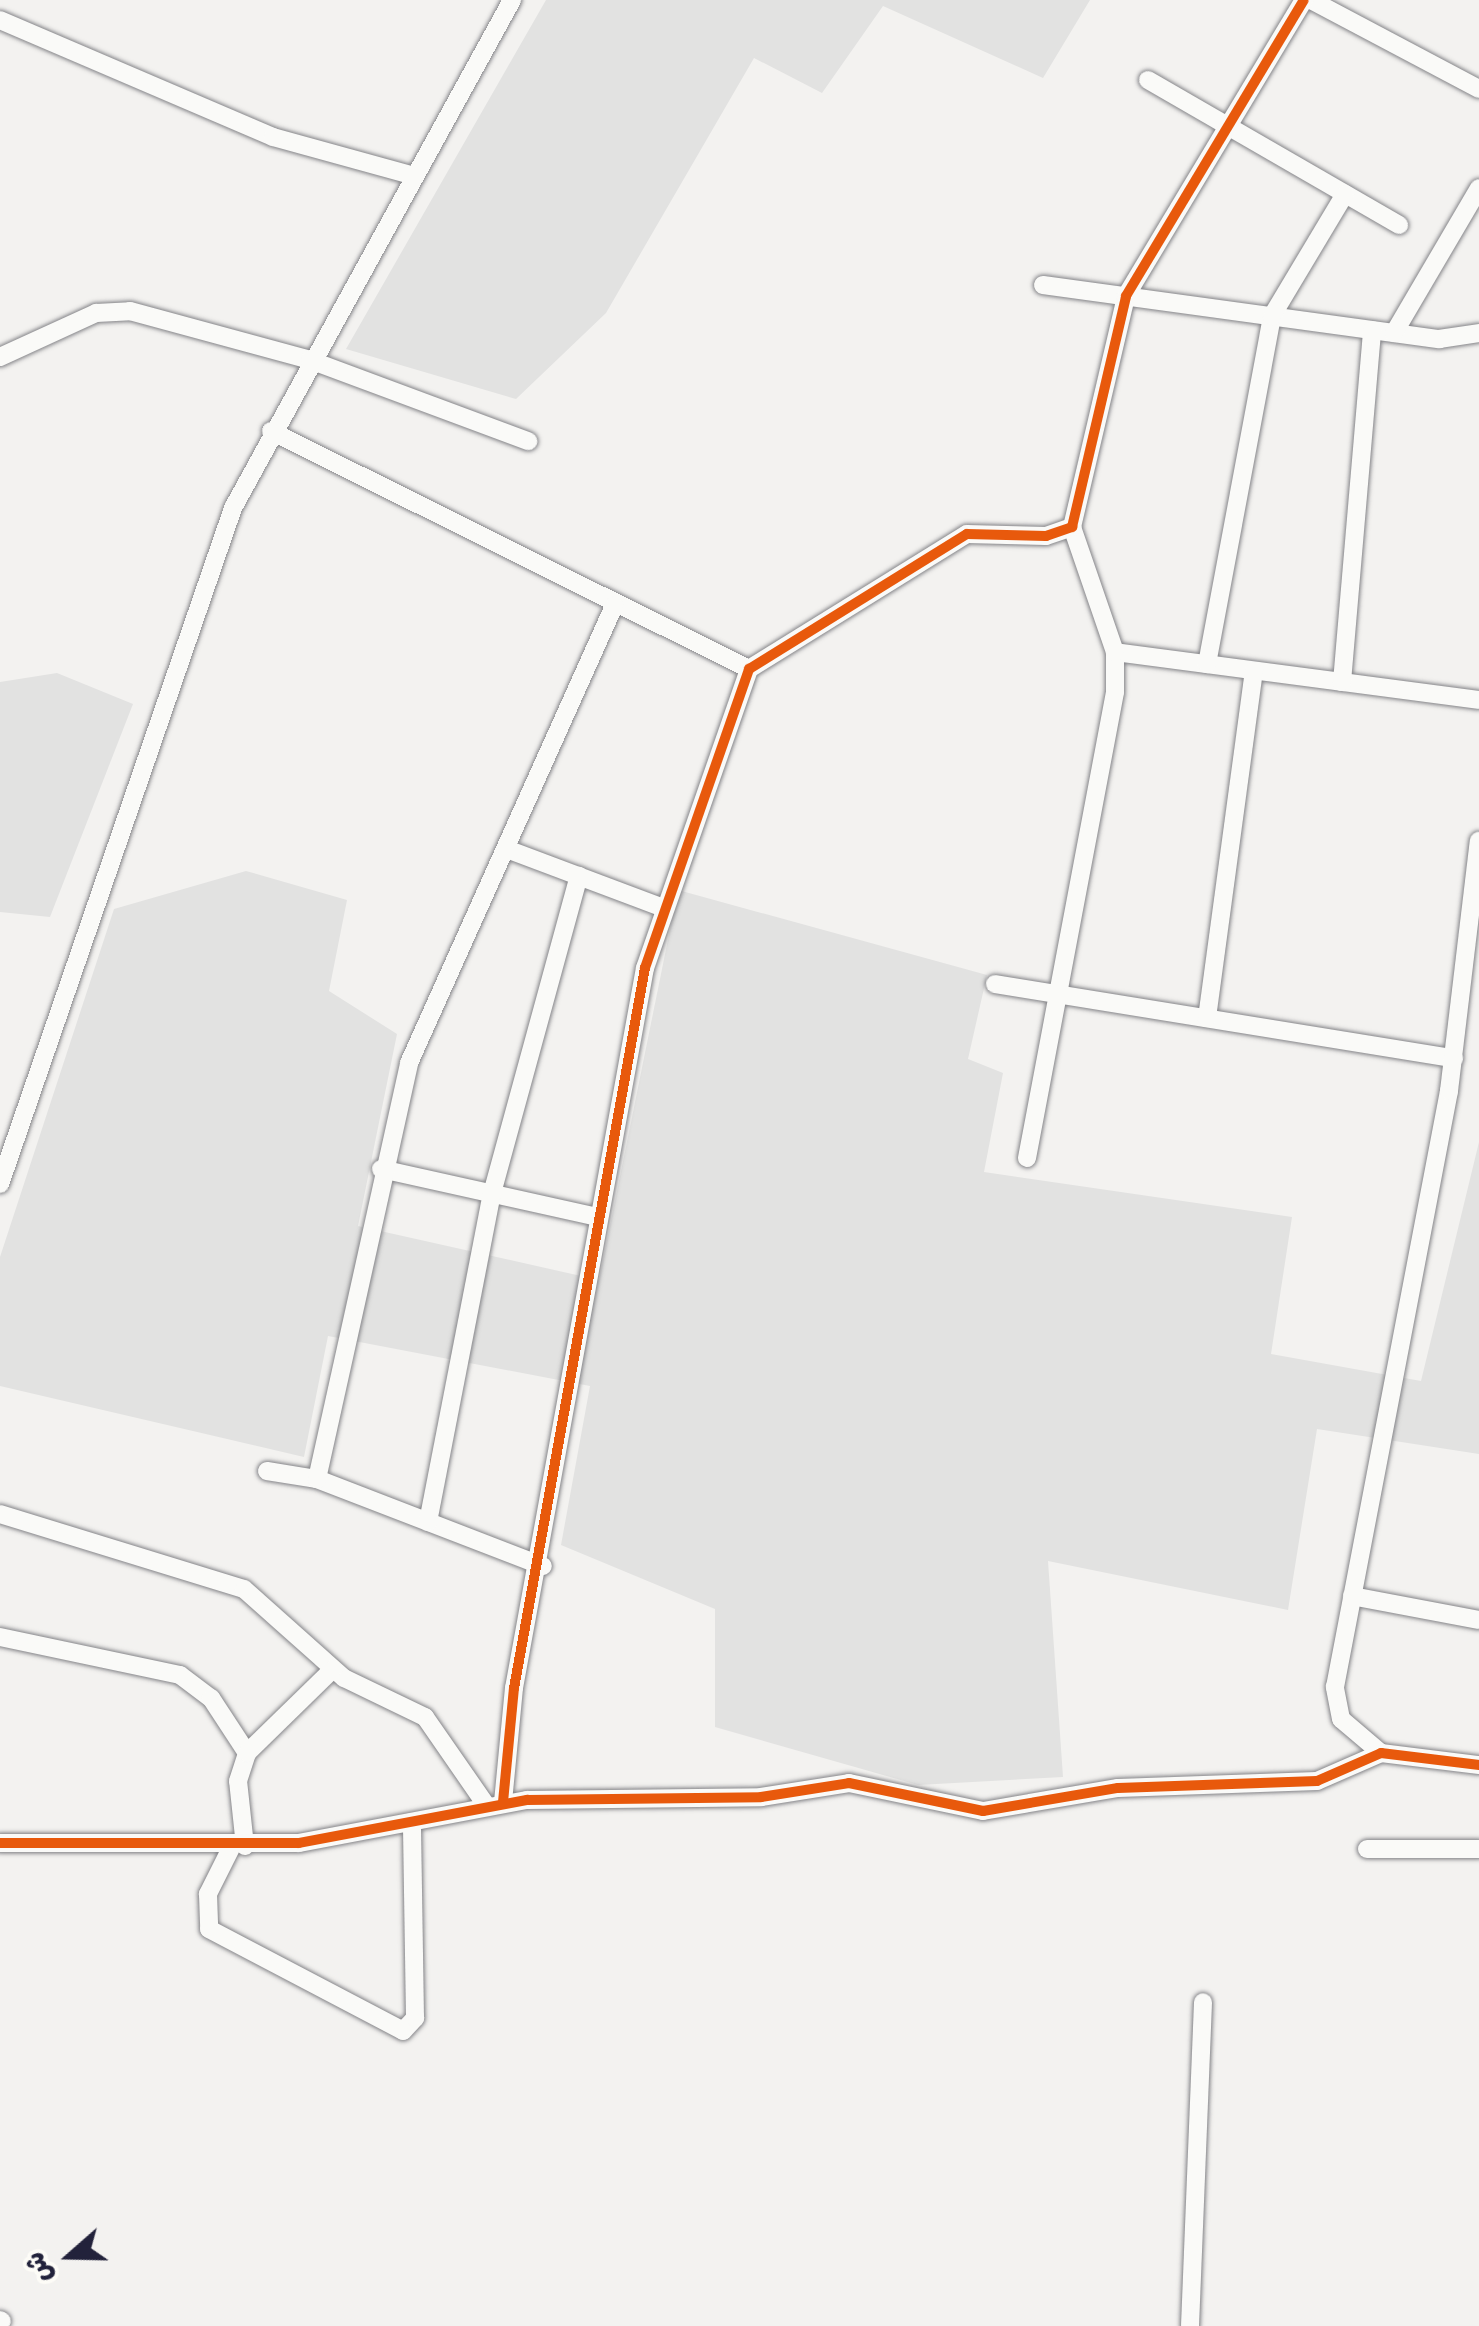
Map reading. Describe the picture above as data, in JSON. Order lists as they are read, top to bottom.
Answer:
{
  "north": "left"
}
